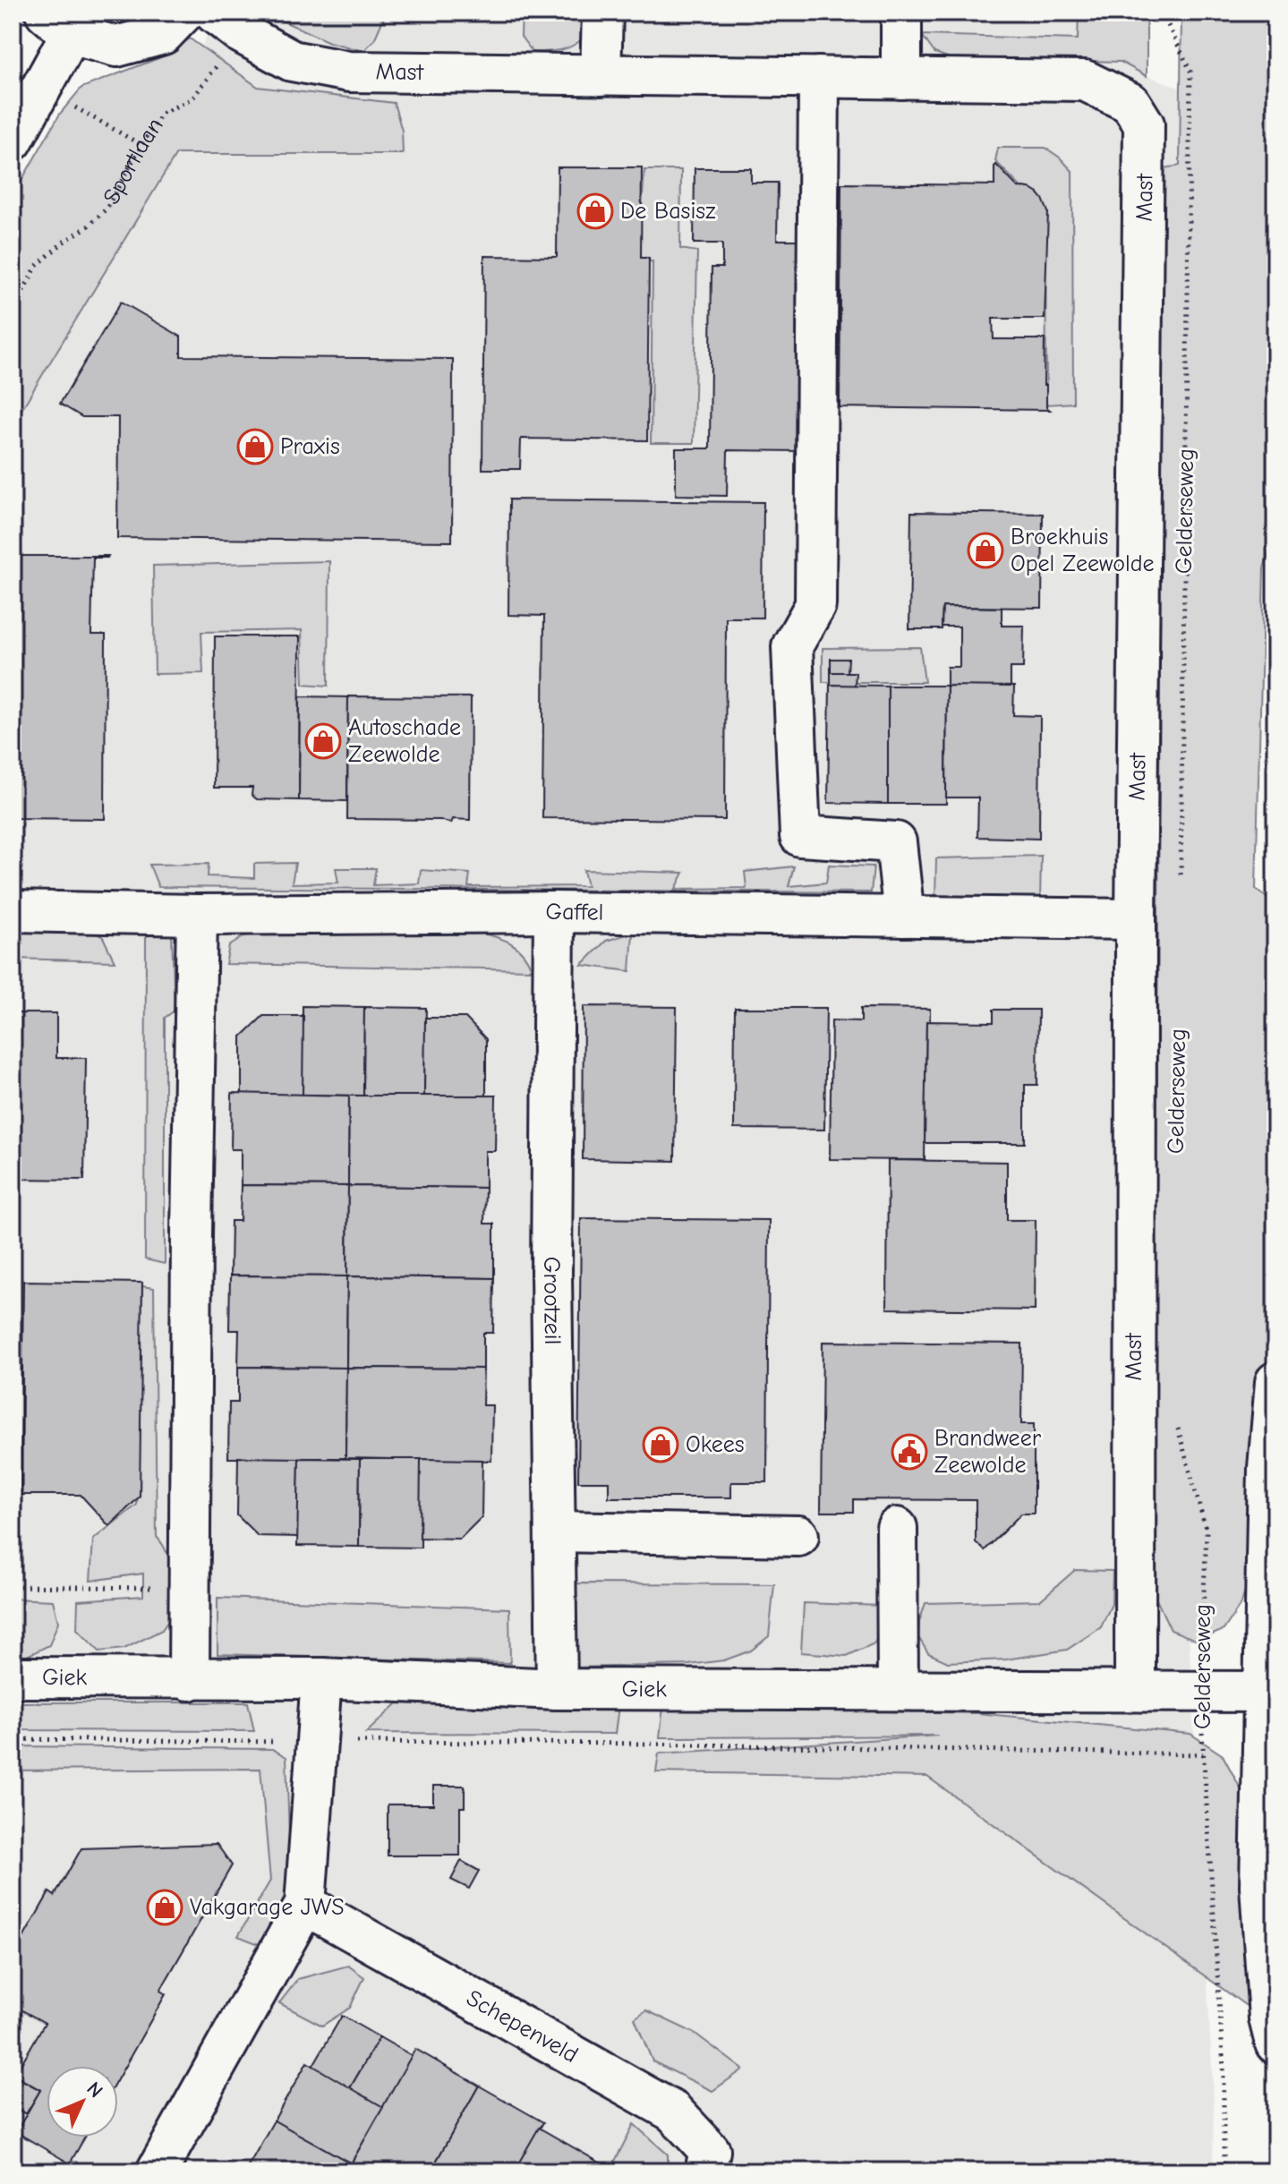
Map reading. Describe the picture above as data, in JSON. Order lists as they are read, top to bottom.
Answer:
{
  "streets": {
    "street": [
      "Mast",
      "Gaffel",
      "Grootzeil",
      "Giek",
      "Schepenveld"
    ],
    "path": ["Sportlaan", "Gelderseweg"]
  },
  "crossings": [
    ["Mast", "Sportlaan"],
    ["Mast", "Gaffel"],
    ["Mast", "Giek"],
    ["Gelderseweg", "Giek"],
    ["Gaffel", "Grootzeil"],
    ["Grootzeil", "Giek"]
  ],
  "places": {
    "shop": [
      "De Basisz",
      "Praxis",
      "Broekhuis Opel Zeewolde",
      "Autoschade Zeewolde",
      "Okees",
      "Vakgarage JWS"
    ],
    "public building": ["Brandweer Zeewolde"]
  },
  "north": "top right"
}
